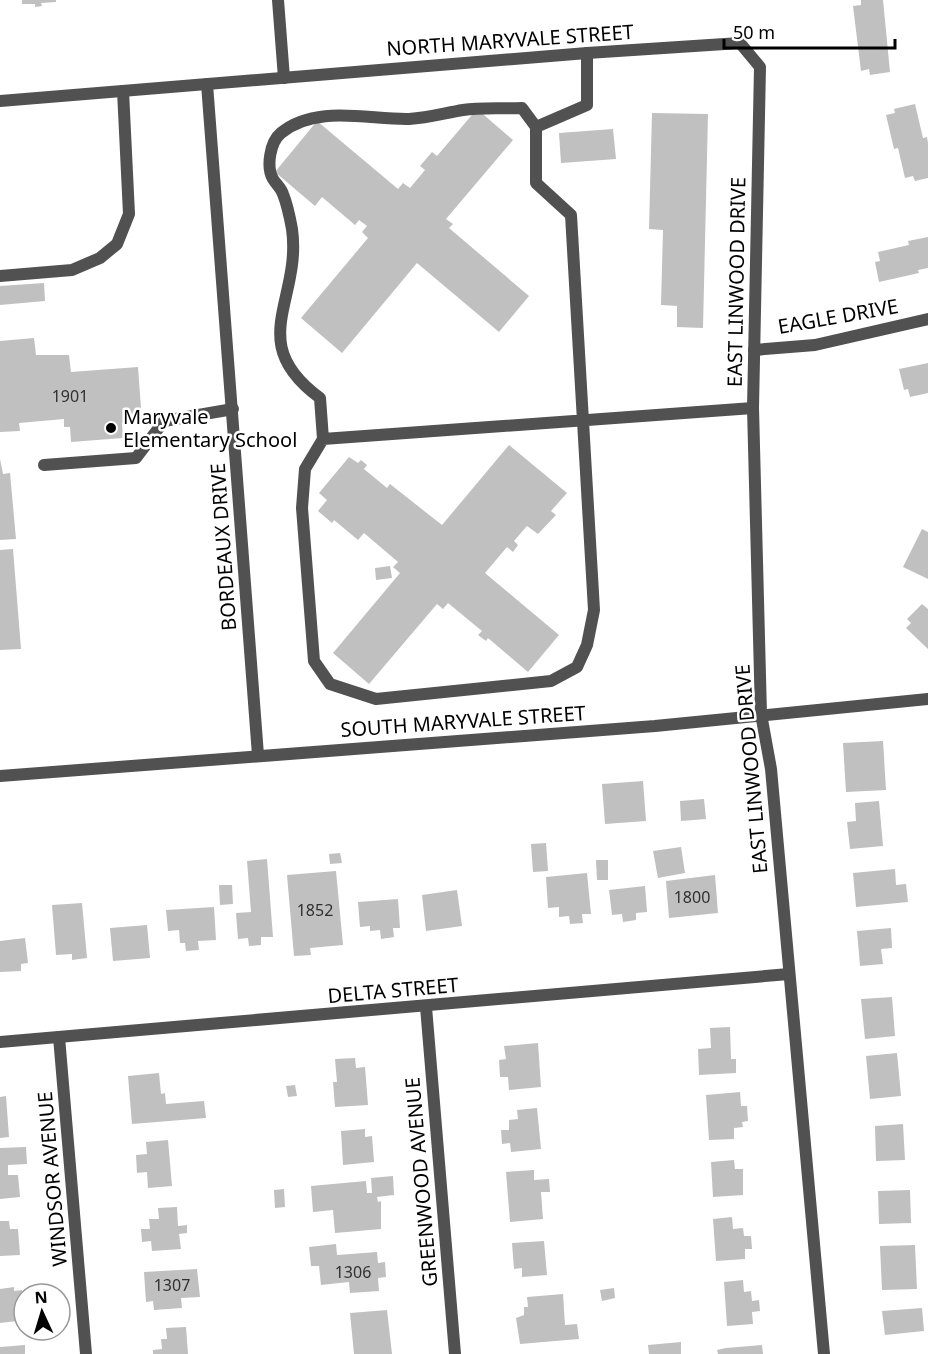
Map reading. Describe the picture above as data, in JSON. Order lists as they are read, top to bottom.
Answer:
{
  "streets": {
    "street": [
      "NORTH MARYVALE STREET",
      "EAST LINWOOD DRIVE",
      "EAGLE DRIVE",
      "BORDEAUX DRIVE",
      "SOUTH MARYVALE STREET",
      "DELTA STREET",
      "WINDSOR AVENUE",
      "GREENWOOD AVENUE"
    ]
  },
  "crossings": [
    ["NORTH MARYVALE STREET", "EAST LINWOOD DRIVE"],
    ["NORTH MARYVALE STREET", "BORDEAUX DRIVE"],
    ["EAST LINWOOD DRIVE", "EAGLE DRIVE"],
    ["EAST LINWOOD DRIVE", "SOUTH MARYVALE STREET"],
    ["EAST LINWOOD DRIVE", "DELTA STREET"],
    ["BORDEAUX DRIVE", "SOUTH MARYVALE STREET"],
    ["DELTA STREET", "WINDSOR AVENUE"],
    ["DELTA STREET", "GREENWOOD AVENUE"]
  ],
  "places": ["Maryvale Elementary School"],
  "house_numbers": [
    "1901",
    "1800",
    "1852",
    "1306",
    "1307"
  ],
  "scale_bar": "50 m",
  "north": "top"
}
